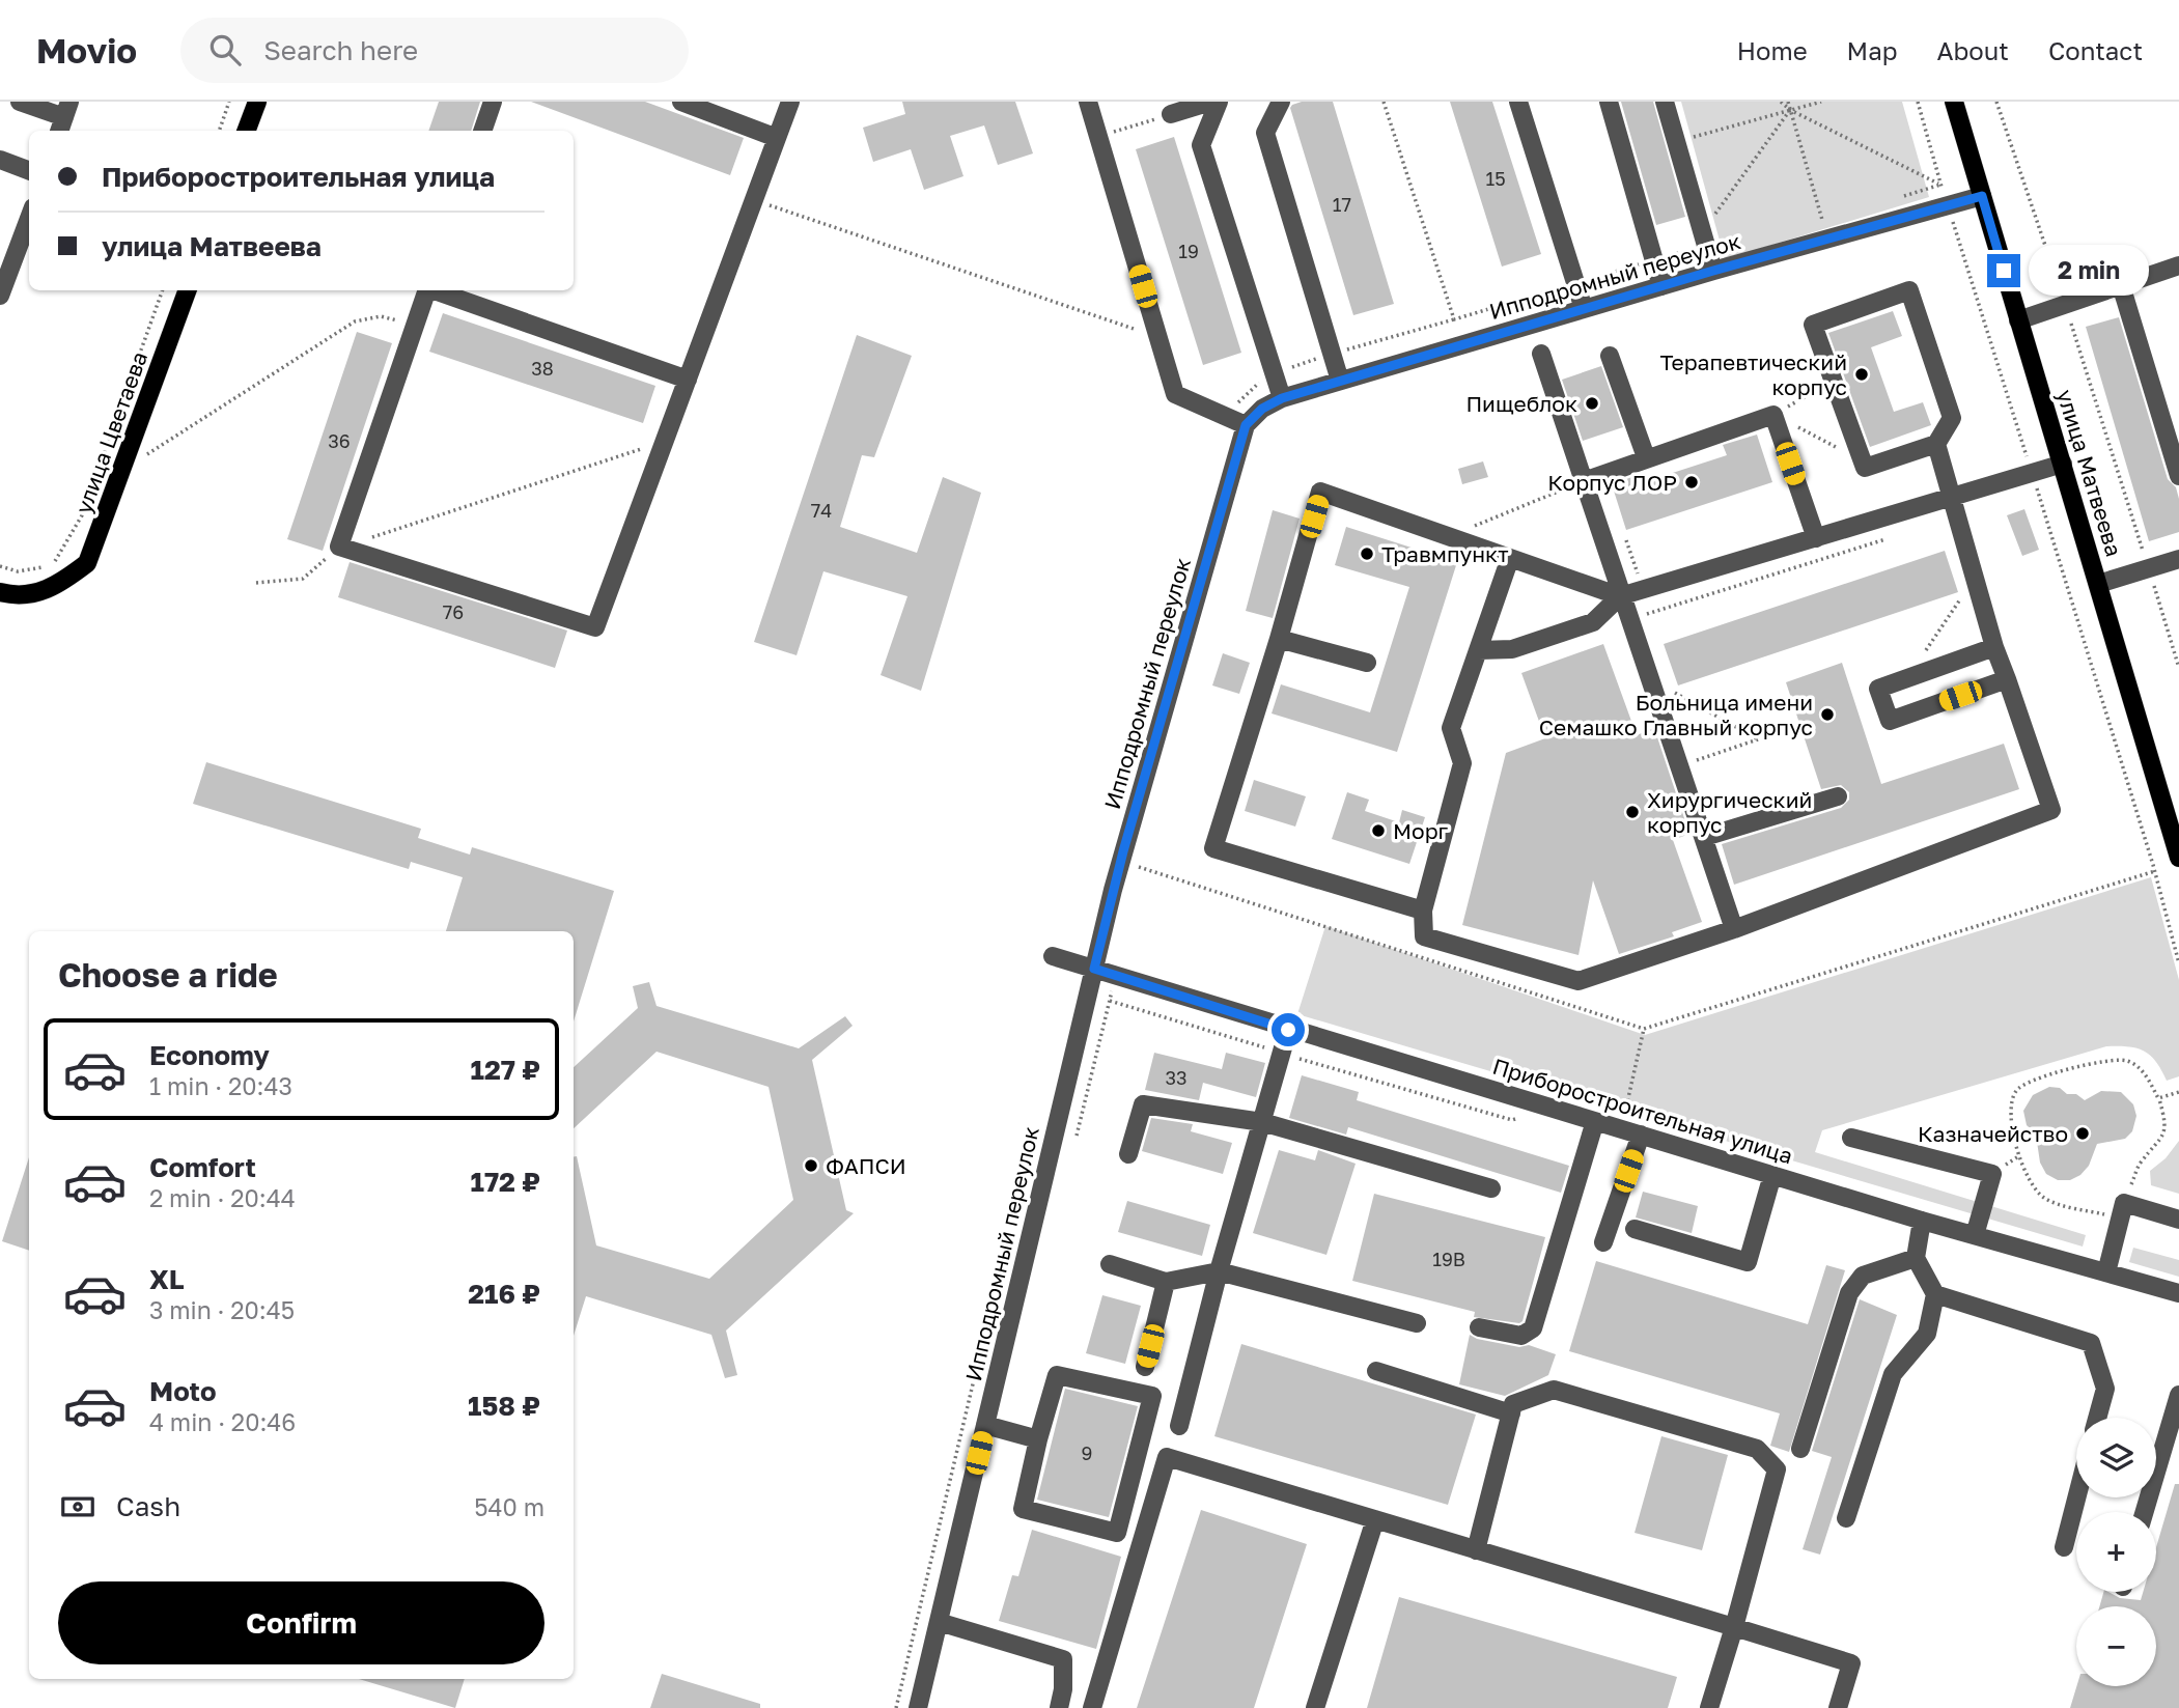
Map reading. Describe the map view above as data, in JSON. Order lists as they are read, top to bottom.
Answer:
{
  "streets": {
    "main road": ["улица Цветаева", "улица Матвеева"],
    "street": ["Ипподромный переулок", "Приборостроительная улица"]
  },
  "crossings": [
    ["Ипподромный переулок", "улица Матвеева"],
    ["Ипподромный переулок", "Приборостроительная улица"]
  ],
  "places": [
    "Терапевтический корпус",
    "Пищеблок",
    "Корпус ЛОР",
    "Травмпункт",
    "Больница имени Семашко Главный корпус",
    "Хирургический корпус",
    "Морг",
    "Казначейство",
    "ФАПСИ"
  ],
  "house_numbers": [
    "15",
    "17",
    "19",
    "38",
    "36",
    "74",
    "76",
    "33",
    "19В",
    "9"
  ],
  "page": {
    "header": "Movio",
    "search": "Search here",
    "nav": [
      "Home",
      "Map",
      "About",
      "Contact"
    ],
    "banner": ["Приборостроительная улица", "улица Матвеева"],
    "bubble": "2 min",
    "heading": "Choose a ride",
    "list": [
      {
        "name": "Economy",
        "note": "1 min · 20:43",
        "value": "127 ₽"
      },
      {
        "name": "Comfort",
        "note": "2 min · 20:44",
        "value": "172 ₽"
      },
      {
        "name": "XL",
        "note": "3 min · 20:45",
        "value": "216 ₽"
      },
      {
        "name": "Moto",
        "note": "4 min · 20:46",
        "value": "158 ₽"
      }
    ],
    "map_buttons": ["+", "−"],
    "pay": ["Cash", "540 m"],
    "buttons": "Confirm"
  }
}
